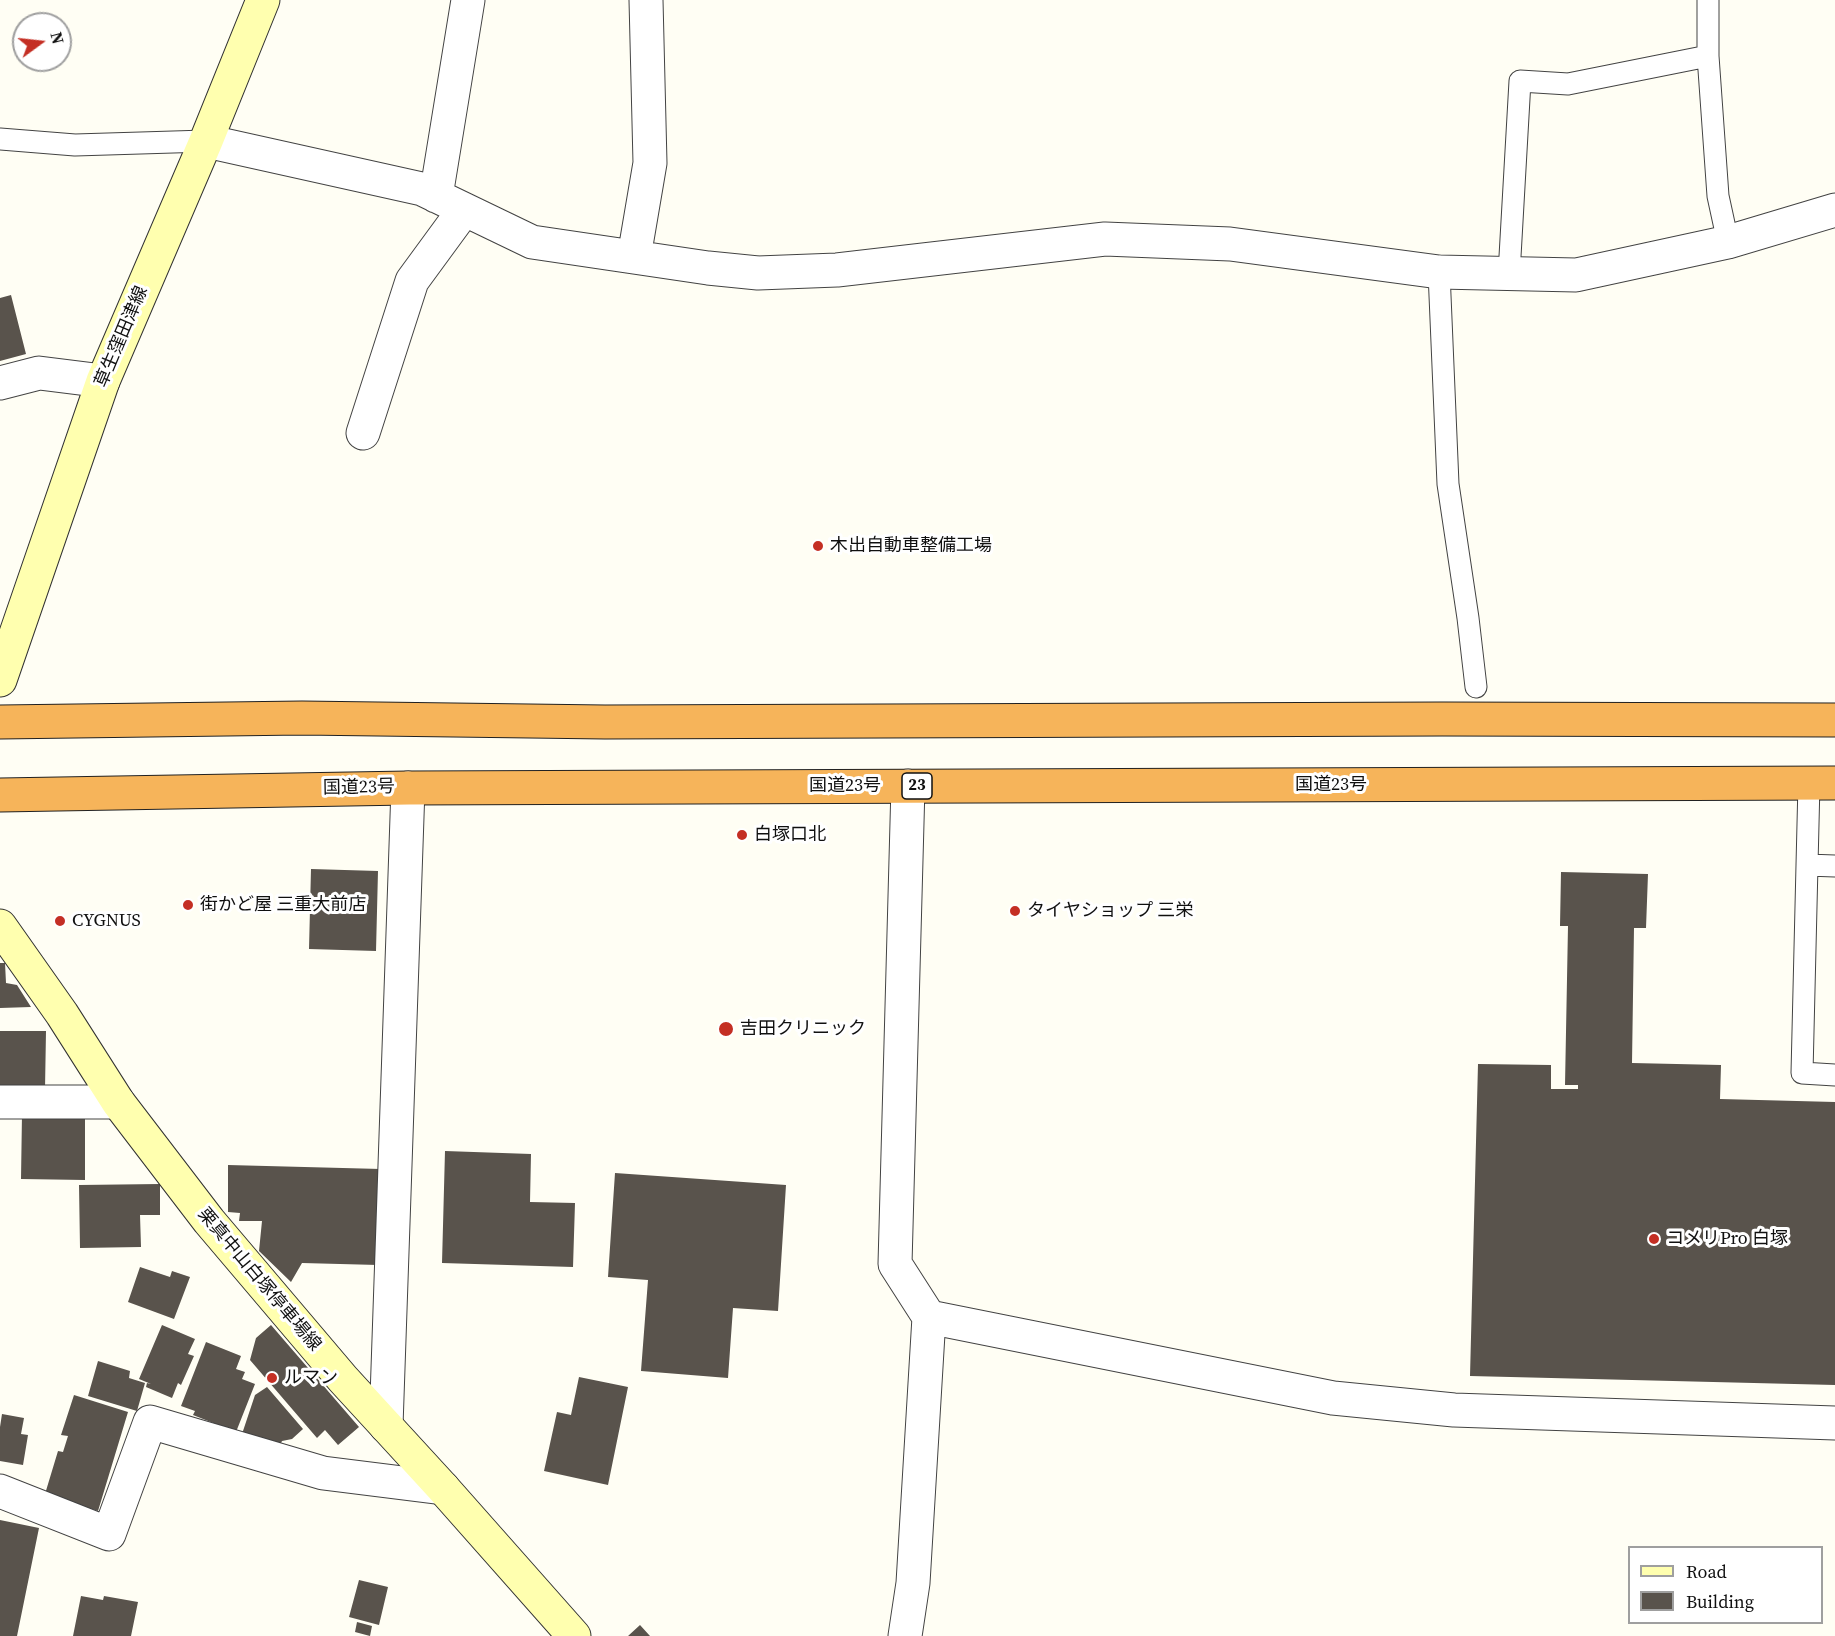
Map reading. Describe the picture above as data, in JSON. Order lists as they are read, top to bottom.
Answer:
{
  "streets": {
    "highway": ["国道23号", "23"],
    "main road": ["草生窪田津線", "栗真中山白塚停車場線"]
  },
  "places": [
    "木出自動車整備工場",
    "白塚口北",
    "街かど屋 三重大前店",
    "タイヤショップ 三栄",
    "CYGNUS",
    "吉田クリニック",
    "コメリPro 白塚",
    "ルマン"
  ],
  "legend": ["Road", "Building"],
  "north": "right"
}
